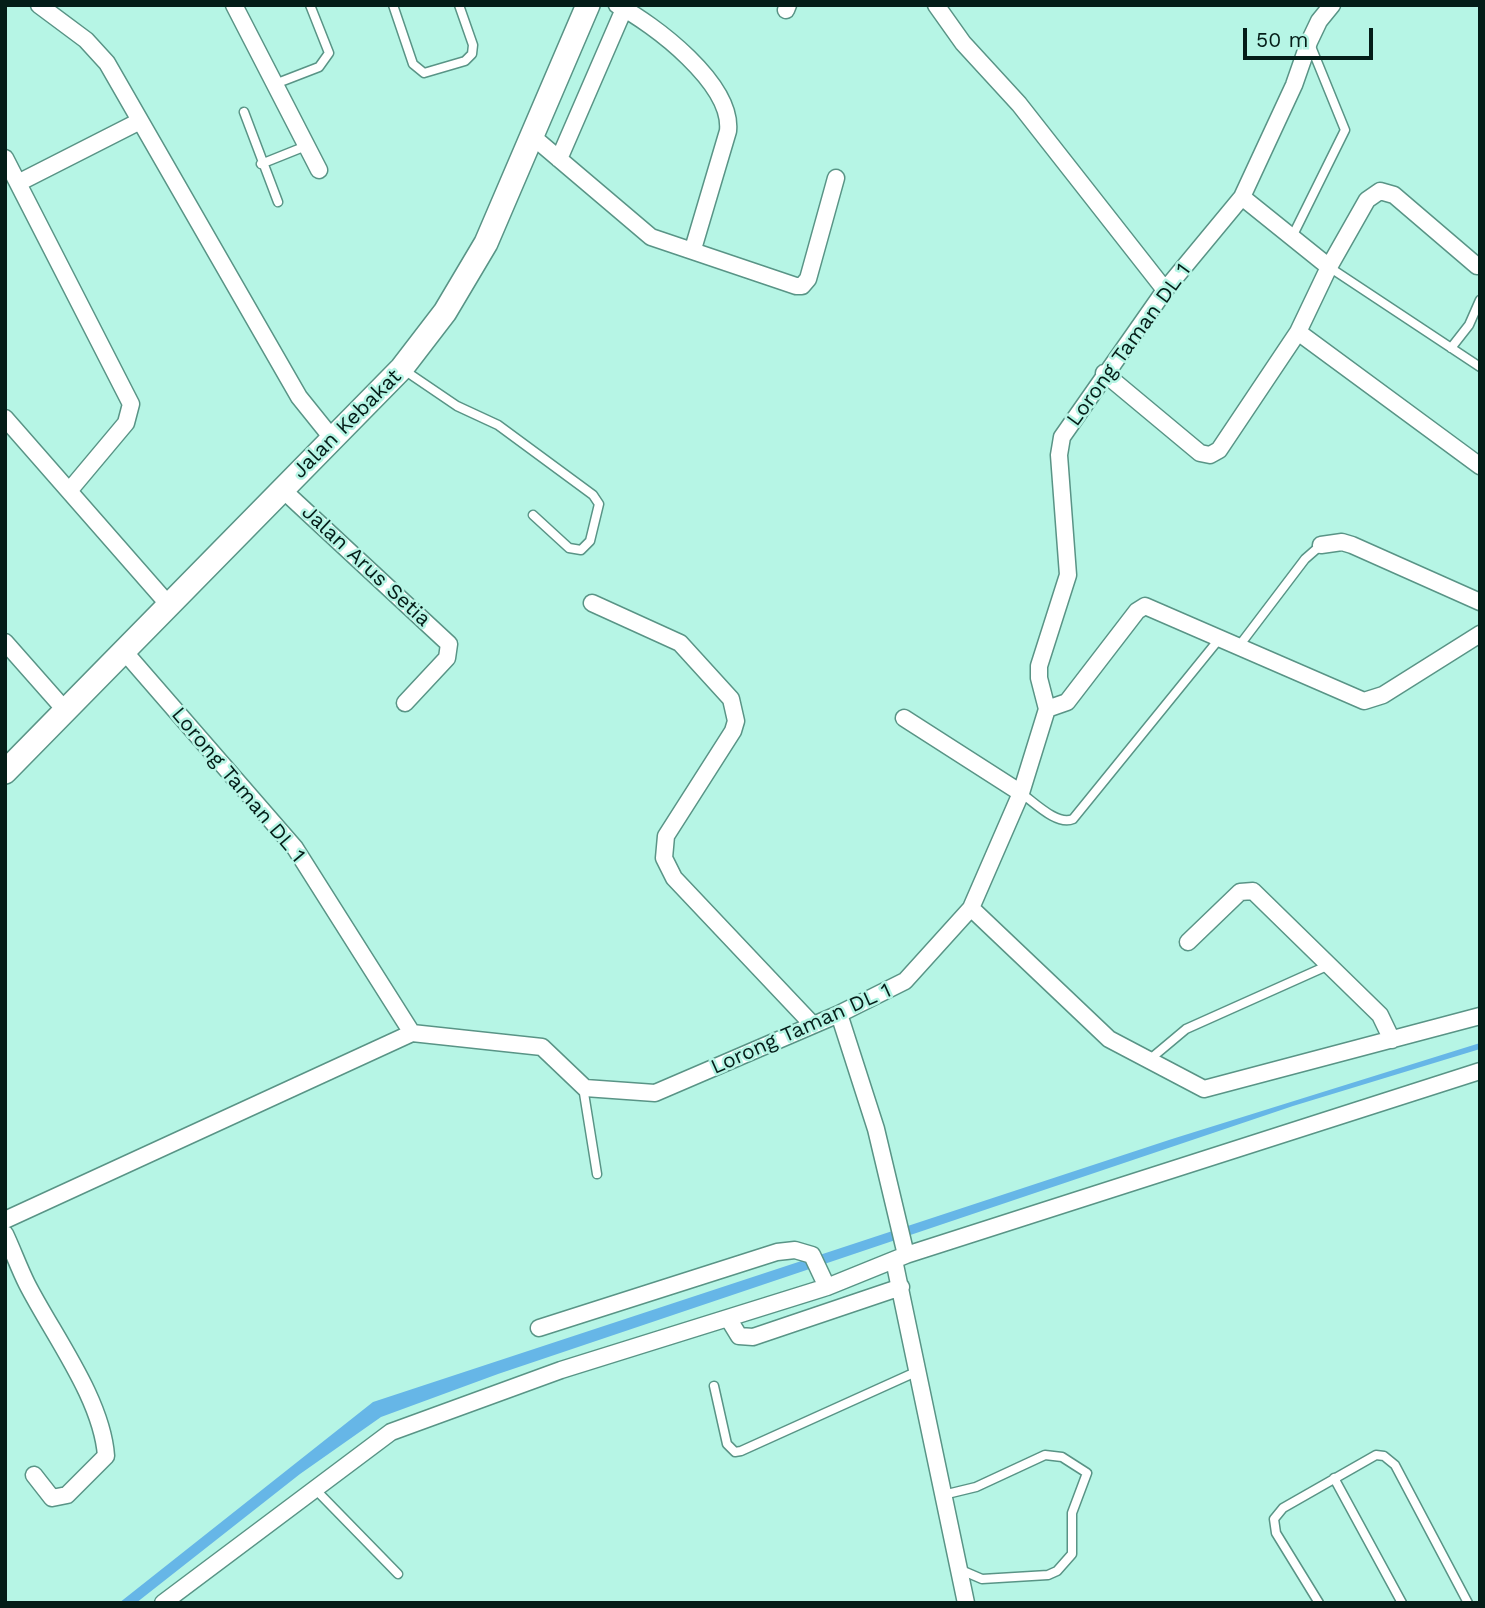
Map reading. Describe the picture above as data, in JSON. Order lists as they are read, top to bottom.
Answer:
{
  "streets": {
    "street": ["Lorong Taman DL 1", "Jalan Kebakat", "Jalan Arus Setia"]
  },
  "crossings": [
    ["Lorong Taman DL 1", "Jalan Kebakat"],
    ["Jalan Kebakat", "Jalan Arus Setia"]
  ],
  "scale_bar": "50 m"
}
